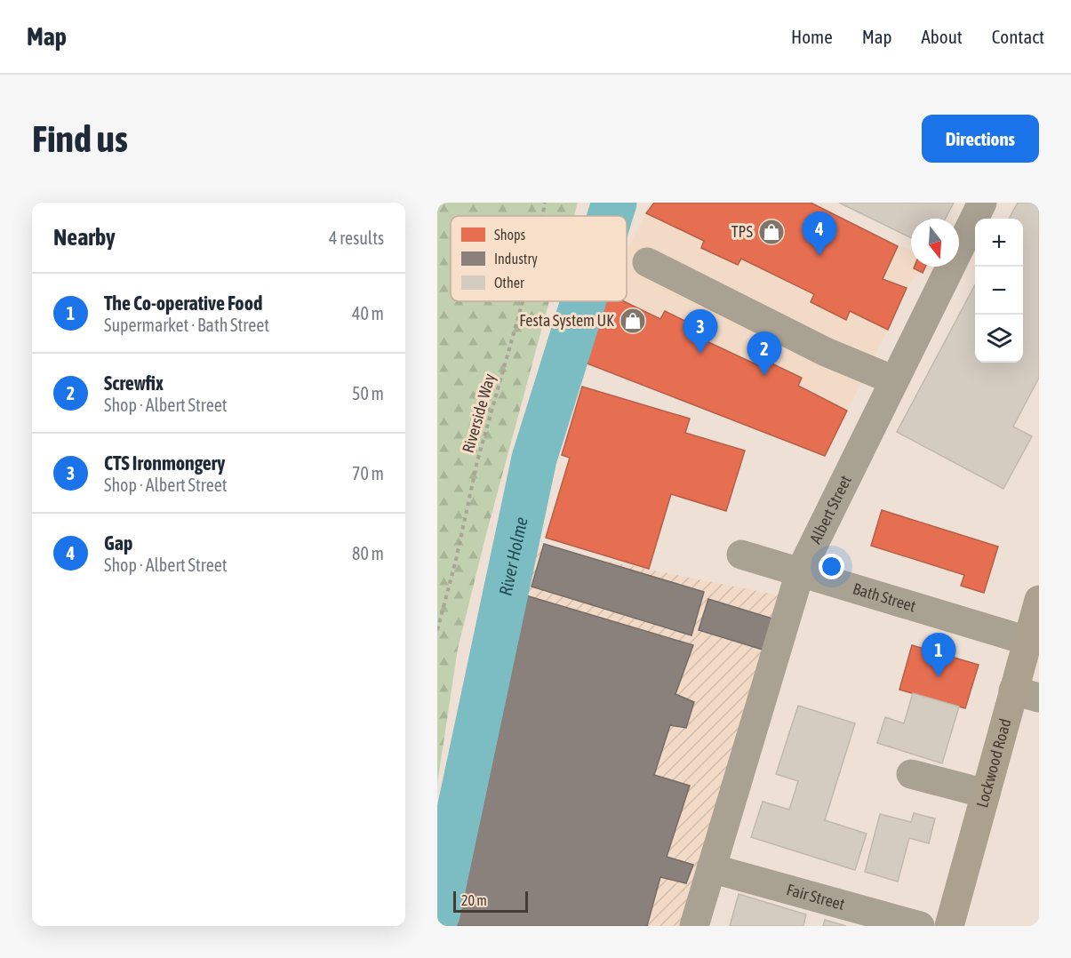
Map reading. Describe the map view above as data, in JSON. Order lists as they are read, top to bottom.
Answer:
{
  "streets": {
    "main road": ["Lockwood Road"],
    "street": ["Albert Street", "Bath Street", "Fair Street"],
    "path": ["Riverside Way"]
  },
  "crossings": [
    ["Albert Street", "Bath Street"],
    ["Albert Street", "Fair Street"],
    ["Bath Street", "Lockwood Road"]
  ],
  "water": ["River Holme"],
  "places": {
    "shop": ["TPS", "Festa System UK"]
  },
  "legend": ["Shops", "Industry", "Other"],
  "scale_bar": "20 m",
  "north": "bottom",
  "page": {
    "header": "Map",
    "nav": [
      "Home",
      "Map",
      "About",
      "Contact"
    ],
    "buttons": "Directions",
    "title": "Find us",
    "heading": ["Nearby", "4 results"],
    "pins": [
      "4",
      "3",
      "2",
      "1"
    ],
    "map_buttons": ["+", "−"],
    "list": [
      {
        "mark": "1",
        "name": "The Co-operative Food",
        "note": "Supermarket · Bath Street",
        "value": "40 m"
      },
      {
        "mark": "2",
        "name": "Screwfix",
        "note": "Shop · Albert Street",
        "value": "50 m"
      },
      {
        "mark": "3",
        "name": "CTS Ironmongery",
        "note": "Shop · Albert Street",
        "value": "70 m"
      },
      {
        "mark": "4",
        "name": "Gap",
        "note": "Shop · Albert Street",
        "value": "80 m"
      }
    ],
    "scale": "20 m"
  }
}
